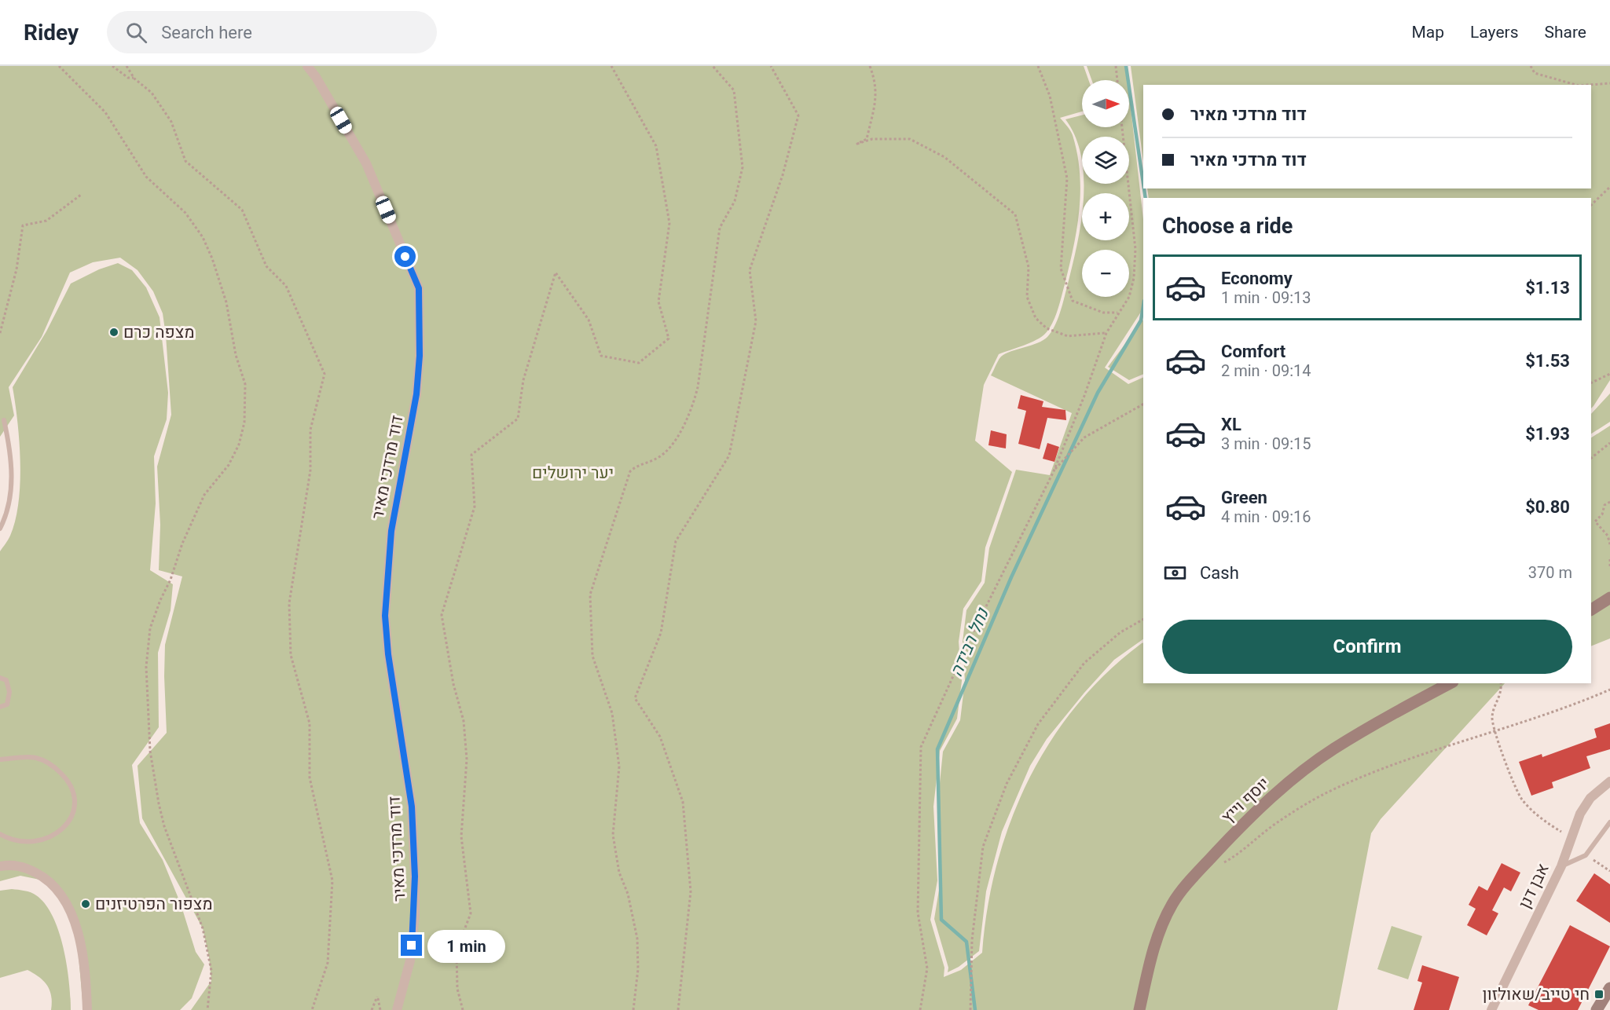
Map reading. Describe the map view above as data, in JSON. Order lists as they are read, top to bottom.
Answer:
{
  "streets": {
    "main road": ["יוסף וייץ"],
    "street": ["דוד מרדכי מאיר", "אבן דנן"]
  },
  "water": ["נחל רבידה"],
  "parks": ["יער ירושלים"],
  "places": {
    "other": ["מצפה כרם", "מצפור הפרטיזנים"],
    "transit": ["חי טייב/שאולזון"]
  },
  "north": "right",
  "page": {
    "header": "Ridey",
    "search": "Search here",
    "nav": ["Map", "Layers", "Share"],
    "map_buttons": ["+", "−"],
    "banner": ["דוד מרדכי מאיר", "דוד מרדכי מאיר"],
    "heading": "Choose a ride",
    "list": [
      {
        "name": "Economy",
        "note": "1 min · 09:13",
        "value": "$1.13"
      },
      {
        "name": "Comfort",
        "note": "2 min · 09:14",
        "value": "$1.53"
      },
      {
        "name": "XL",
        "note": "3 min · 09:15",
        "value": "$1.93"
      },
      {
        "name": "Green",
        "note": "4 min · 09:16",
        "value": "$0.80"
      }
    ],
    "pay": ["Cash", "370 m"],
    "buttons": "Confirm",
    "bubble": "1 min"
  }
}
